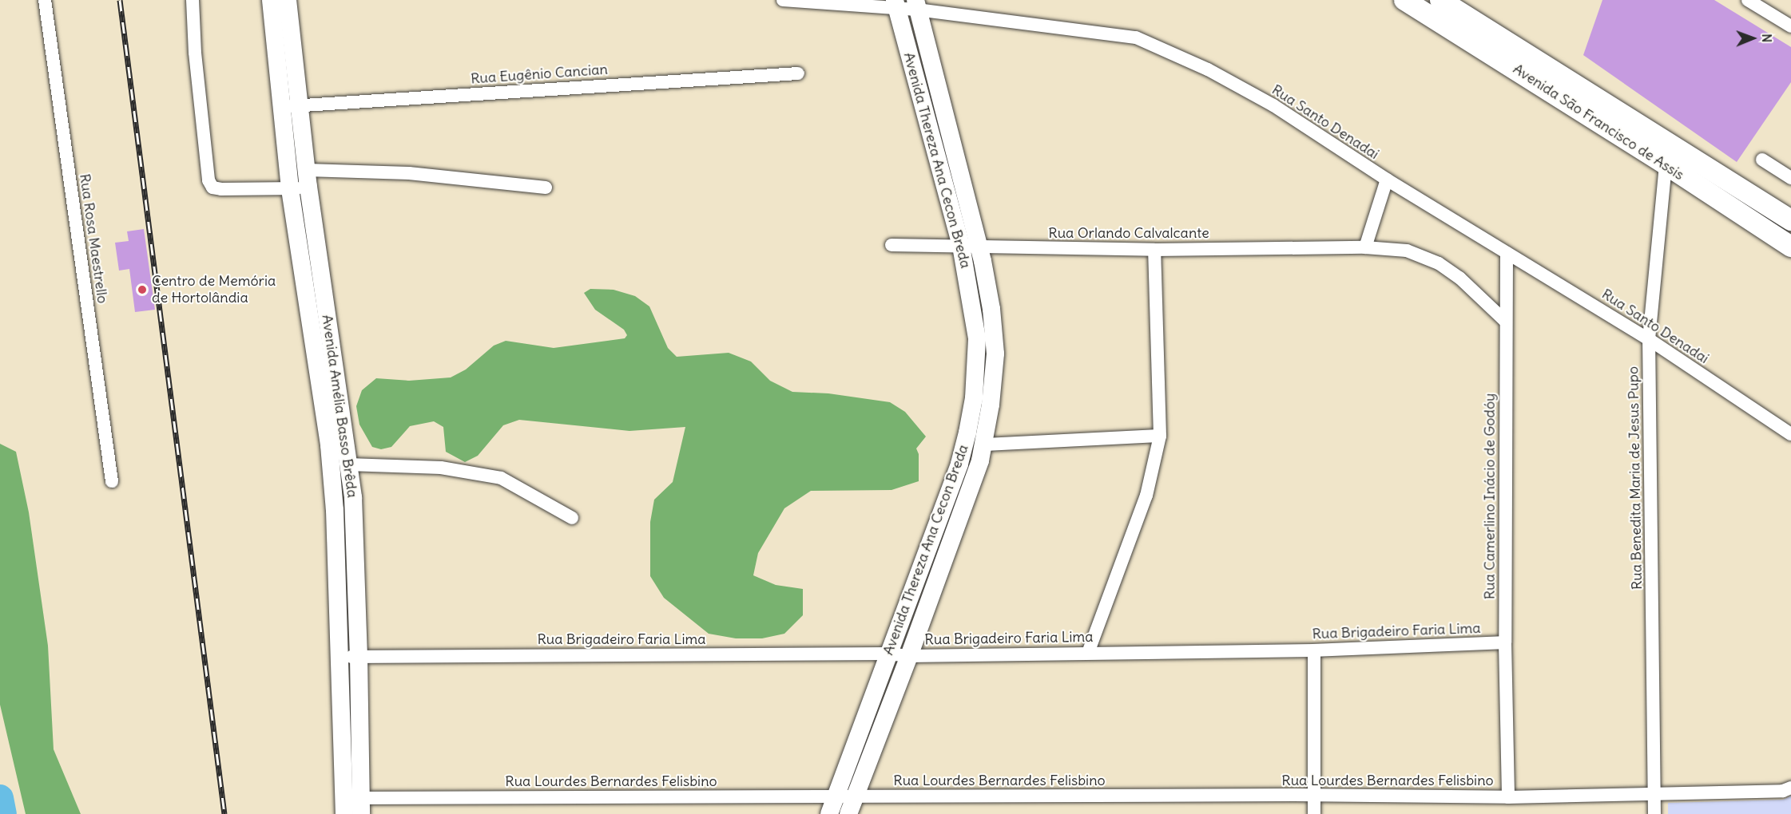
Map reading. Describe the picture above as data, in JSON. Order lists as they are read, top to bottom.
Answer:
{
  "streets": {
    "main road": ["Avenida São Francisco de Assis", "Avenida Thereza Ana Cecon Breda", "Avenida Amélia Basso Brêda"],
    "street": [
      "Rua Eugênio Cancian",
      "Rua Santo Denadai",
      "Rua Orlando Calvalcante",
      "Rua Rosa Maestrello",
      "Rua Benedita Maria de Jesus Pupo",
      "Rua Camerlino Inácio de Godóy",
      "Rua Brigadeiro Faria Lima",
      "Rua Lourdes Bernardes Felisbino"
    ]
  },
  "crossings": [
    ["Rua Eugênio Cancian", "Avenida Amélia Basso Brêda"],
    ["Rua Santo Denadai", "Avenida Thereza Ana Cecon Breda"],
    ["Rua Santo Denadai", "Rua Benedita Maria de Jesus Pupo"],
    ["Rua Santo Denadai", "Rua Camerlino Inácio de Godóy"],
    ["Avenida São Francisco de Assis", "Rua Benedita Maria de Jesus Pupo"],
    ["Avenida Thereza Ana Cecon Breda", "Rua Orlando Calvalcante"],
    ["Avenida Thereza Ana Cecon Breda", "Rua Brigadeiro Faria Lima"],
    ["Avenida Thereza Ana Cecon Breda", "Rua Lourdes Bernardes Felisbino"],
    ["Rua Orlando Calvalcante", "Rua Camerlino Inácio de Godóy"],
    ["Avenida Amélia Basso Brêda", "Rua Brigadeiro Faria Lima"],
    ["Avenida Amélia Basso Brêda", "Rua Lourdes Bernardes Felisbino"],
    ["Rua Benedita Maria de Jesus Pupo", "Rua Lourdes Bernardes Felisbino"],
    ["Rua Camerlino Inácio de Godóy", "Rua Brigadeiro Faria Lima"],
    ["Rua Camerlino Inácio de Godóy", "Rua Lourdes Bernardes Felisbino"]
  ],
  "places": ["Centro de Memória de Hortolândia"],
  "north": "right"
}
